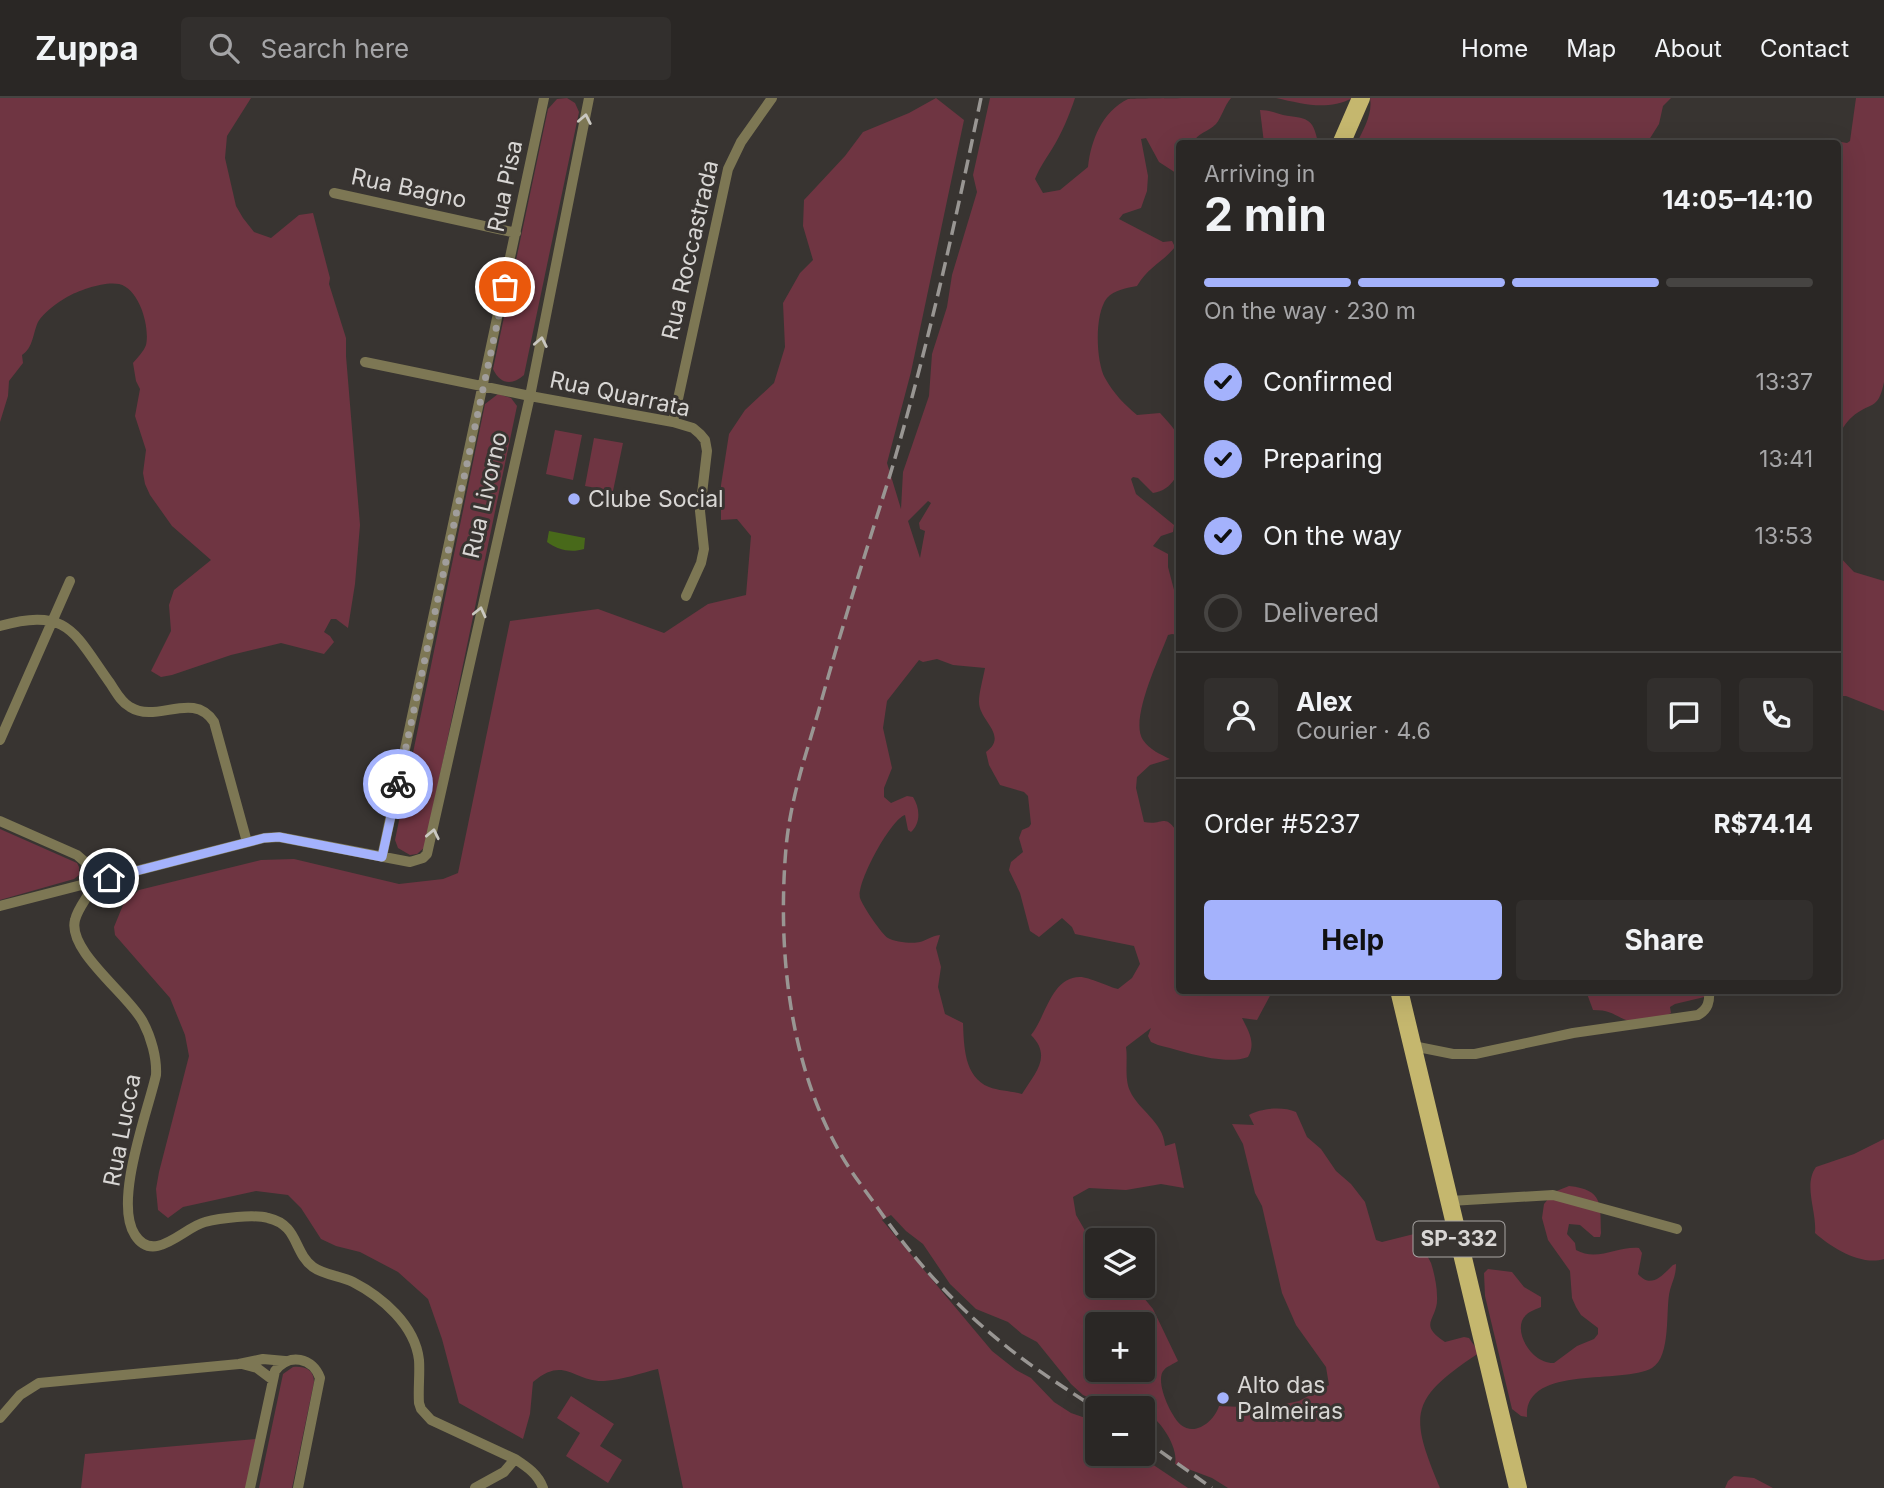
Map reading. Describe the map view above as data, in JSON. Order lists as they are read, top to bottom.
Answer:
{
  "streets": {
    "main road": ["SP-332"],
    "street": [
      "Rua Pisa",
      "Rua Bagno",
      "Rua Roccastrada",
      "Rua Quarrata",
      "Rua Livorno",
      "Rua Lucca"
    ]
  },
  "crossings": [
    ["Rua Pisa", "Rua Bagno"],
    ["Rua Pisa", "Rua Quarrata"],
    ["Rua Pisa", "Rua Livorno"],
    ["Rua Roccastrada", "Rua Quarrata"],
    ["Rua Quarrata", "Rua Livorno"],
    ["Rua Livorno", "Rua Lucca"]
  ],
  "one_way": ["Rua Livorno"],
  "places": ["Clube Social", "Alto das Palmeiras"],
  "page": {
    "header": "Zuppa",
    "search": "Search here",
    "nav": [
      "Home",
      "Map",
      "About",
      "Contact"
    ],
    "heading": ["2 min", "Arriving in", "14:05–14:10"],
    "panel": [
      "Alex",
      "Courier · 4.6",
      "Order #5237",
      "R$74.14"
    ],
    "bar": "On the way · 230 m",
    "list": [
      ["Confirmed", "13:37"],
      ["Preparing", "13:41"],
      ["On the way", "13:53"],
      "Delivered"
    ],
    "buttons": ["Help", "Share"],
    "map_buttons": ["+", "−"]
  }
}
